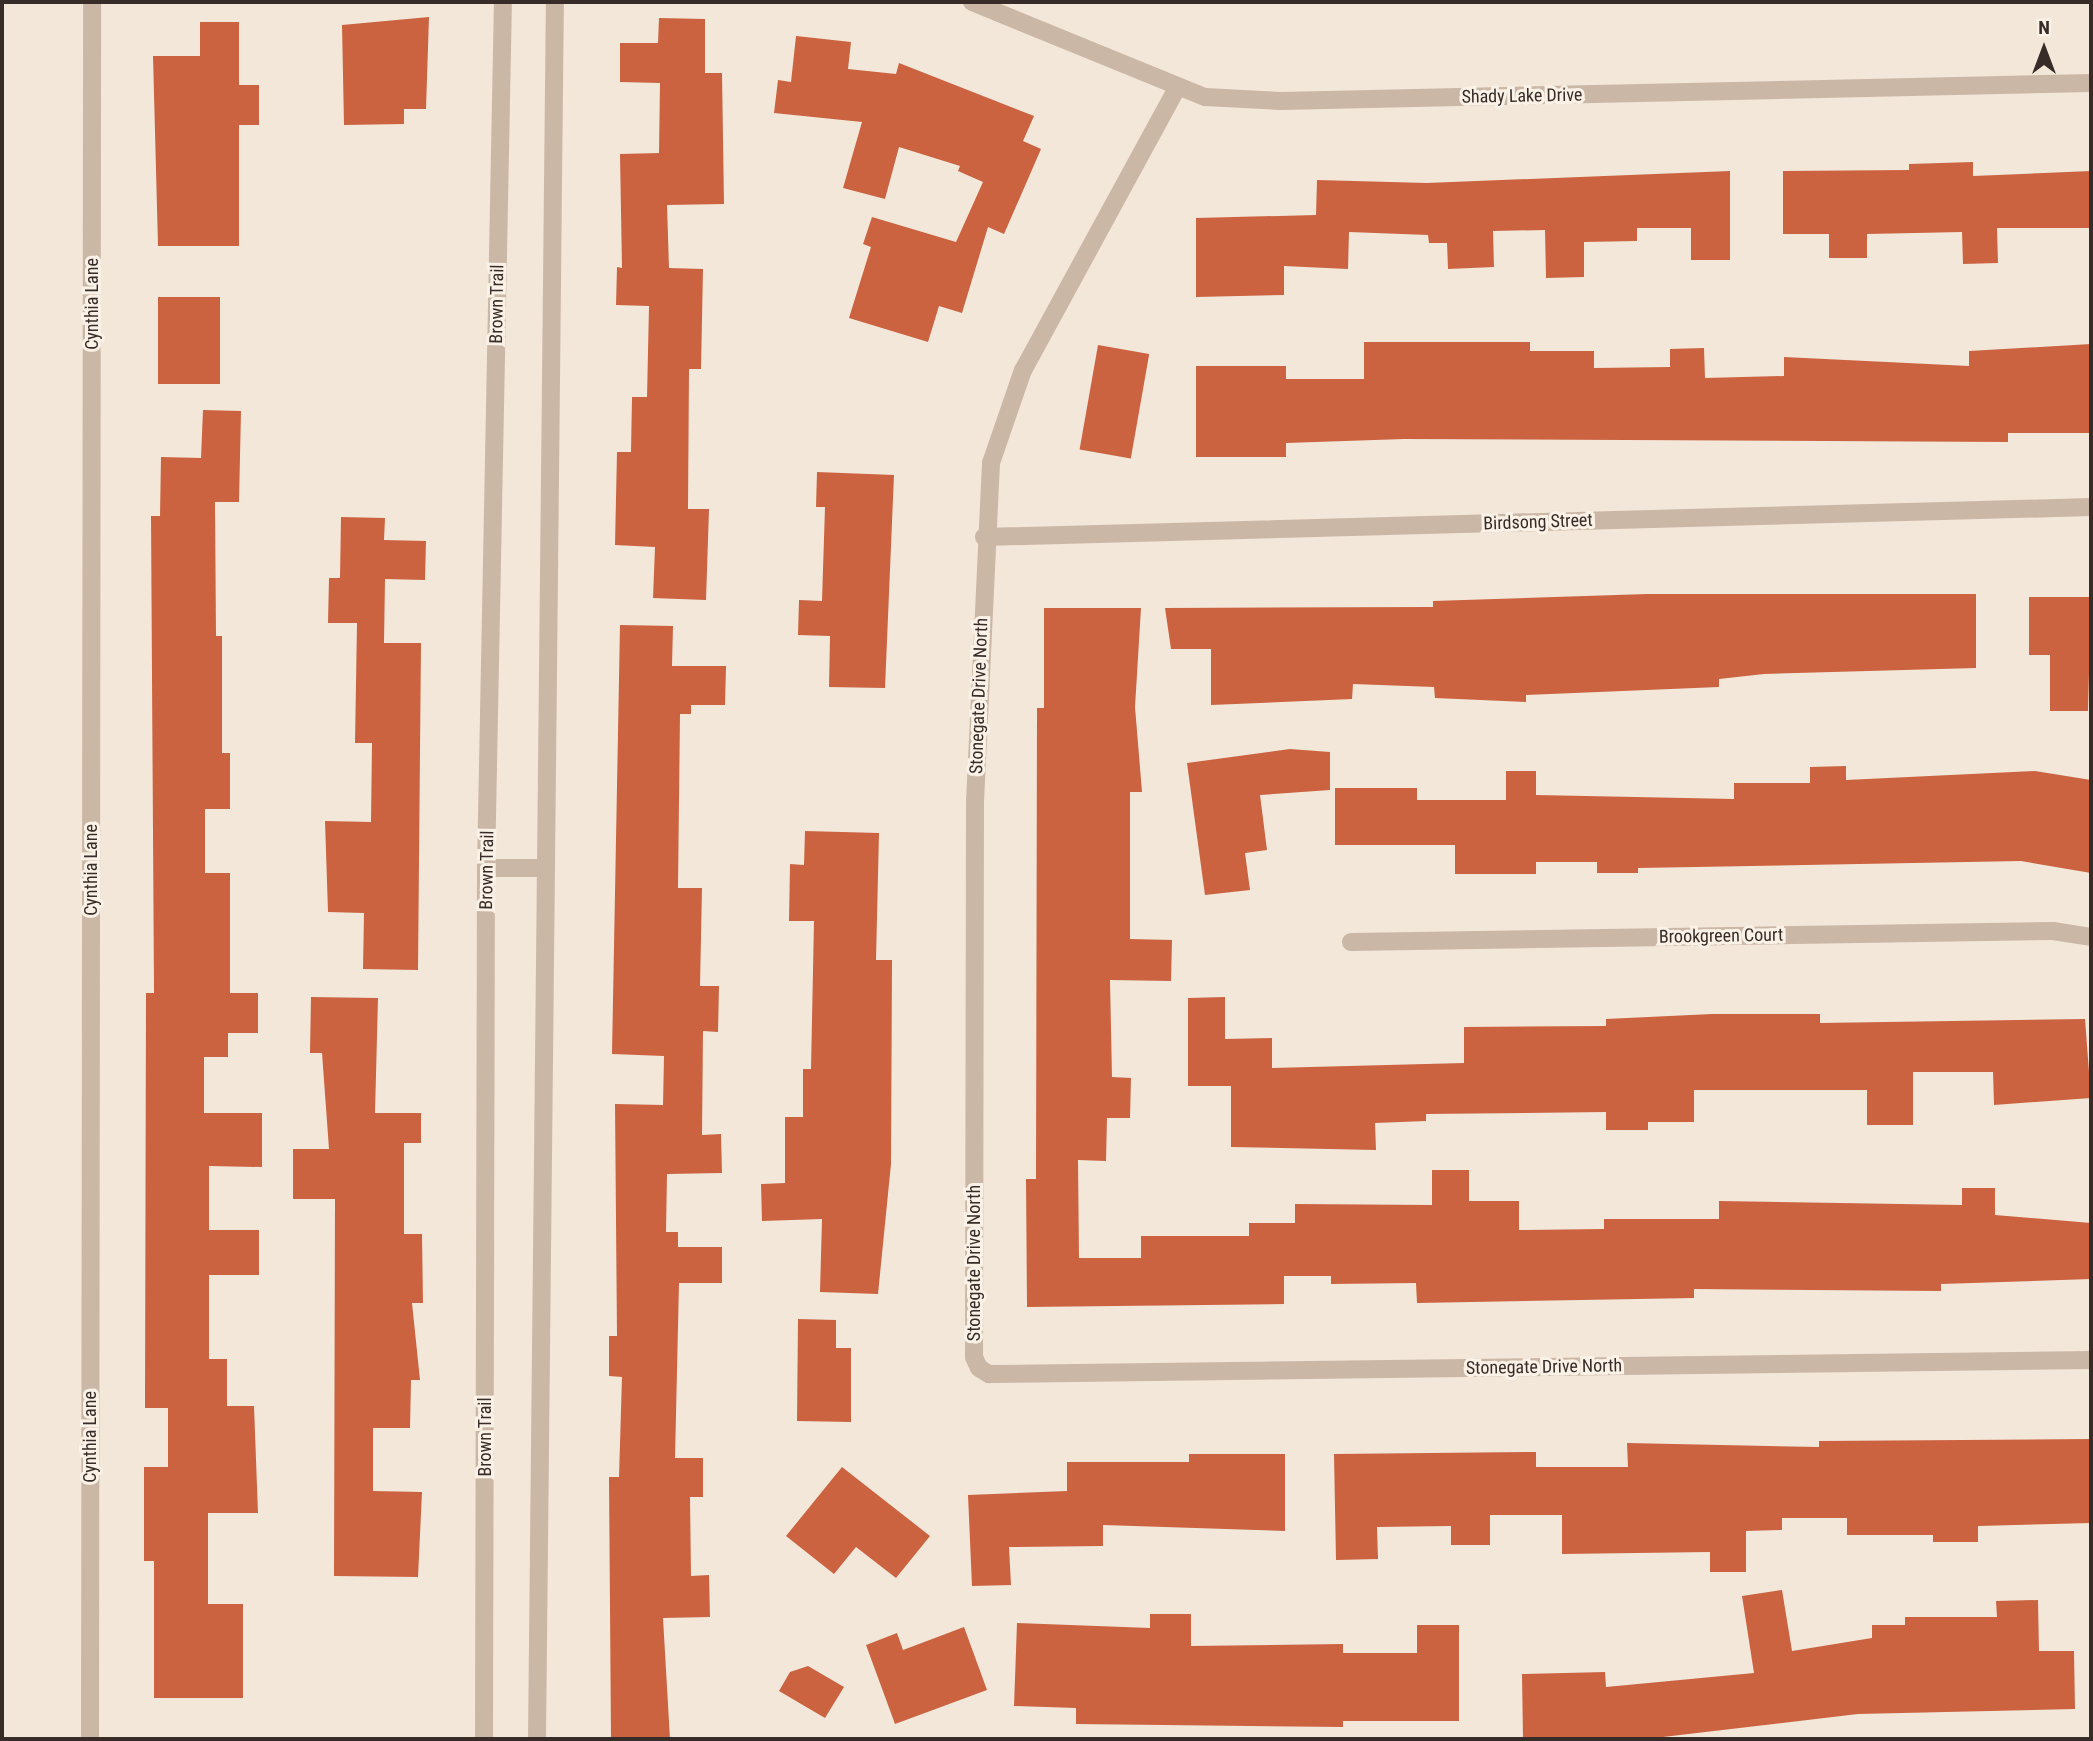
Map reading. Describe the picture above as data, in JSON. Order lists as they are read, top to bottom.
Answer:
{
  "streets": {
    "street": [
      "Shady Lake Drive",
      "Cynthia Lane",
      "Brown Trail",
      "Birdsong Street",
      "Stonegate Drive North",
      "Brookgreen Court"
    ]
  },
  "crossings": [
    ["Shady Lake Drive", "Stonegate Drive North"],
    ["Birdsong Street", "Stonegate Drive North"]
  ],
  "north": "top"
}
